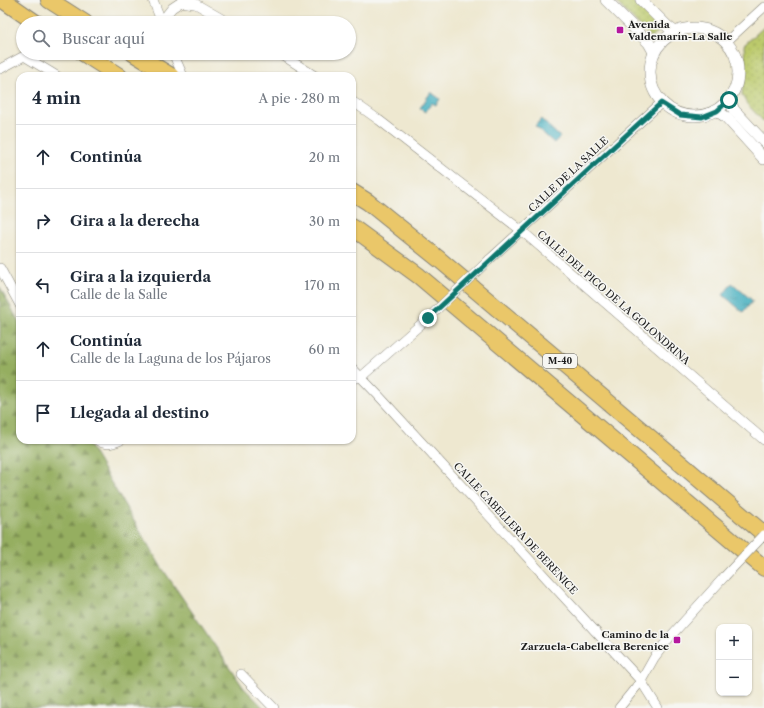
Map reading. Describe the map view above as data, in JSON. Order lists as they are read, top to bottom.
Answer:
{
  "streets": {
    "highway": ["M-40"],
    "street": ["CALLE DE LA SALLE", "CALLE DEL PICO DE LA GOLONDRINA", "CALLE CABELLERA DE BERENICE"]
  },
  "crossings": [
    ["CALLE DE LA SALLE", "CALLE DEL PICO DE LA GOLONDRINA"],
    ["CALLE DE LA SALLE", "CALLE CABELLERA DE BERENICE"]
  ],
  "places": {
    "transit": ["Avenida Valdemarín-La Salle", "Camino de la Zarzuela-Cabellera Berenice"]
  },
  "page": {
    "search": "Buscar aquí",
    "heading": ["4 min", "A pie · 280 m"],
    "list": [
      ["Continúa", "20 m"],
      ["Gira a la derecha", "30 m"],
      ["Gira a la izquierda", "Calle de la Salle", "170 m"],
      ["Continúa", "Calle de la Laguna de los Pájaros", "60 m"],
      "Llegada al destino"
    ],
    "map_buttons": ["+", "−"]
  }
}
